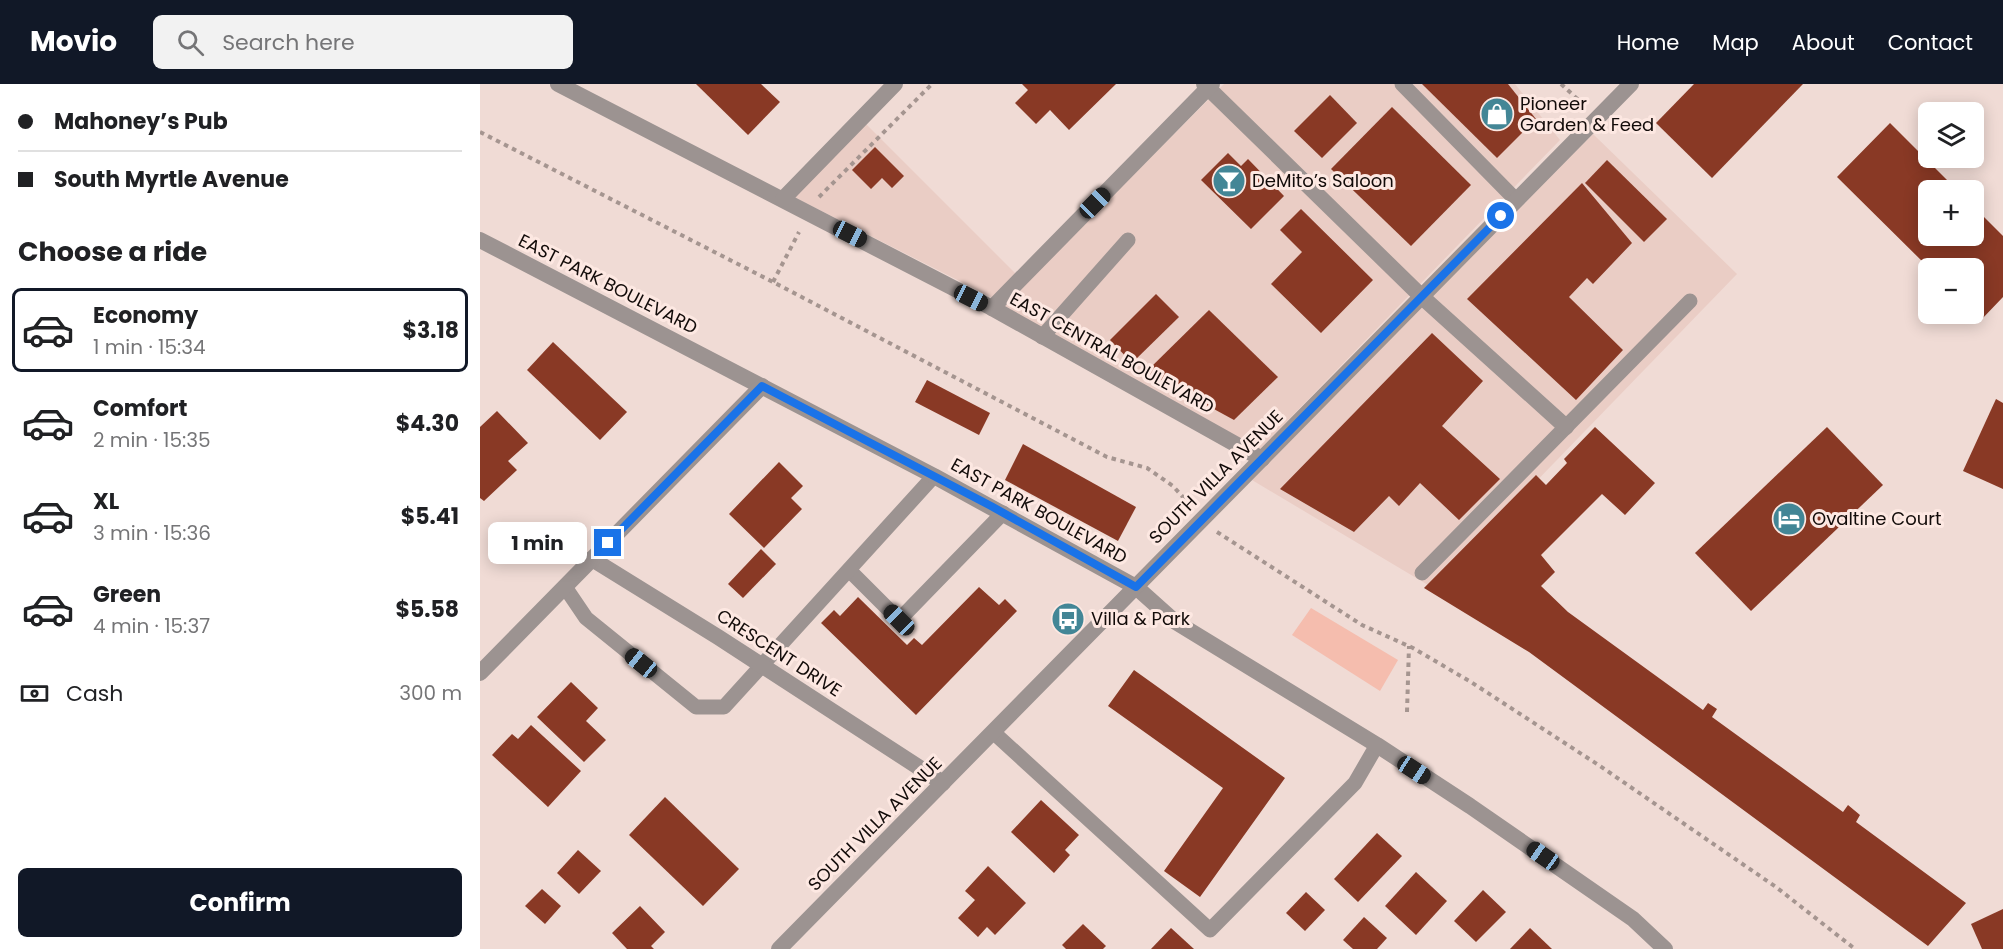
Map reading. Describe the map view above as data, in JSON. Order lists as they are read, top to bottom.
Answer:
{
  "streets": {
    "street": [
      "EAST PARK BOULEVARD",
      "EAST CENTRAL BOULEVARD",
      "SOUTH VILLA AVENUE",
      "CRESCENT DRIVE"
    ]
  },
  "crossings": [
    ["EAST PARK BOULEVARD", "SOUTH VILLA AVENUE"],
    ["EAST CENTRAL BOULEVARD", "SOUTH VILLA AVENUE"],
    ["SOUTH VILLA AVENUE", "CRESCENT DRIVE"]
  ],
  "places": {
    "shop": ["Pioneer Garden & Feed"],
    "bar": ["DeMito’s Saloon"],
    "hotel": ["Ovaltine Court"],
    "bus stop": ["Villa & Park"]
  },
  "page": {
    "header": "Movio",
    "search": "Search here",
    "nav": [
      "Home",
      "Map",
      "About",
      "Contact"
    ],
    "banner": ["Mahoney’s Pub", "South Myrtle Avenue"],
    "map_buttons": ["+", "−"],
    "heading": "Choose a ride",
    "list": [
      {
        "name": "Economy",
        "note": "1 min · 15:34",
        "value": "$3.18"
      },
      {
        "name": "Comfort",
        "note": "2 min · 15:35",
        "value": "$4.30"
      },
      {
        "name": "XL",
        "note": "3 min · 15:36",
        "value": "$5.41"
      },
      {
        "name": "Green",
        "note": "4 min · 15:37",
        "value": "$5.58"
      }
    ],
    "bubble": "1 min",
    "pay": ["Cash", "300 m"],
    "buttons": "Confirm"
  }
}
